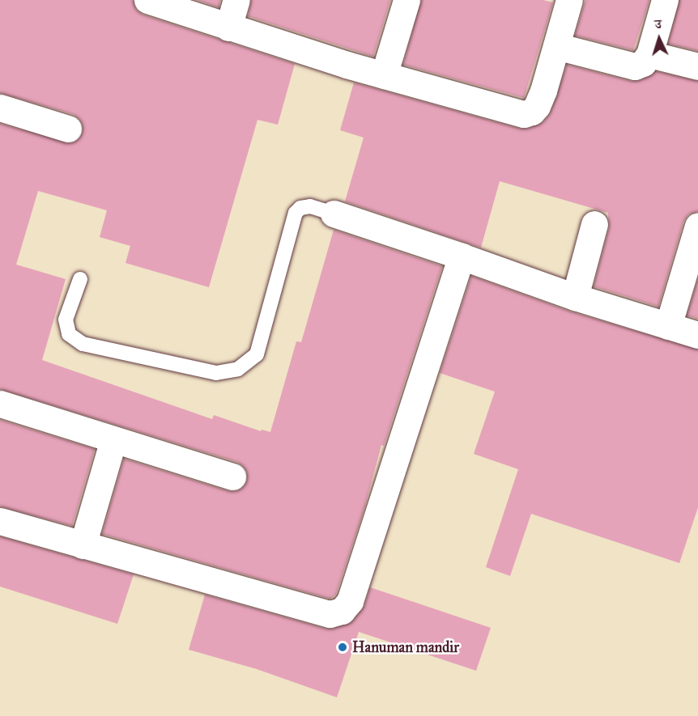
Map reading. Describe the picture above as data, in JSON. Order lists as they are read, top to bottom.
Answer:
{
  "places": ["Hanuman mandir"],
  "north": "top"
}
